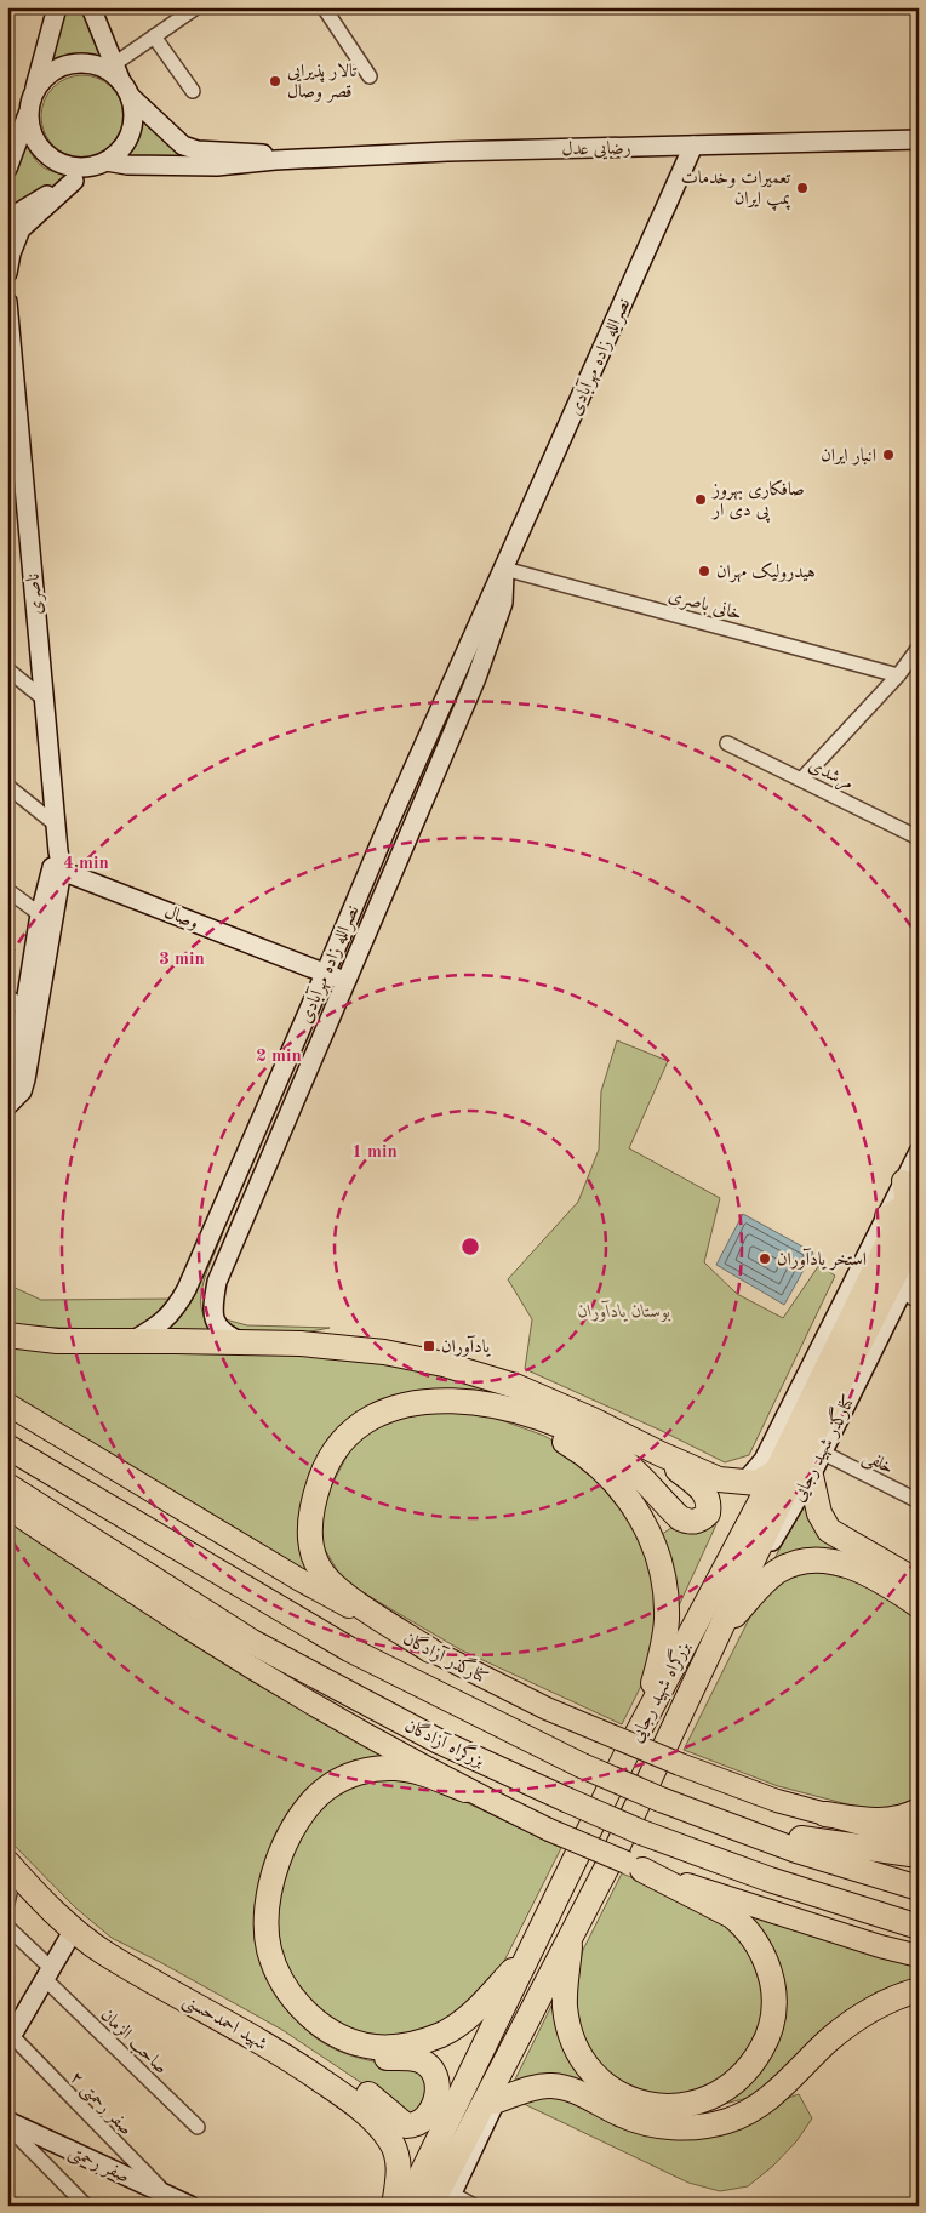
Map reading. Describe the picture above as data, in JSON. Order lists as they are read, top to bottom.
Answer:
{
  "streets": {
    "highway": ["بزرگراه شهید رجایی", "بزرگراه آزادگان", "شهید احمدحسنی"],
    "main road": ["کنارگذر آزادگان"],
    "street": [
      "رضایی عدل",
      "نصرالله زاده مهرآبادی",
      "ناصری",
      "خانی باصری",
      "مرشدی",
      "وصال",
      "کنارگذر شهید رجایی",
      "خلفی",
      "صاحب الزمان",
      "صفر رحمتی ۲",
      "صفر رحمتی"
    ]
  },
  "crossings": [
    ["رضایی عدل", "نصرالله زاده مهرآبادی"],
    ["نصرالله زاده مهرآبادی", "خانی باصری"],
    ["نصرالله زاده مهرآبادی", "وصال"],
    ["ناصری", "وصال"],
    ["کنارگذر شهید رجایی", "خلفی"],
    ["کنارگذر شهید رجایی", "بزرگراه شهید رجایی"],
    ["صفر رحمتی ۲", "صفر رحمتی"]
  ],
  "parks": ["بوستان یادآوران"],
  "places": {
    "other": [
      "تالار پذیرایی قصر وصال",
      "تعمیرات وخدمات پمپ ایران",
      "انبار ایران",
      "صافکاری بهروز پی دی ار",
      "هیدرولیک مهران",
      "استخر یادآوران"
    ],
    "transit": ["یادآوران"]
  },
  "rings": [
    "4 min",
    "3 min",
    "2 min",
    "1 min"
  ]
}
